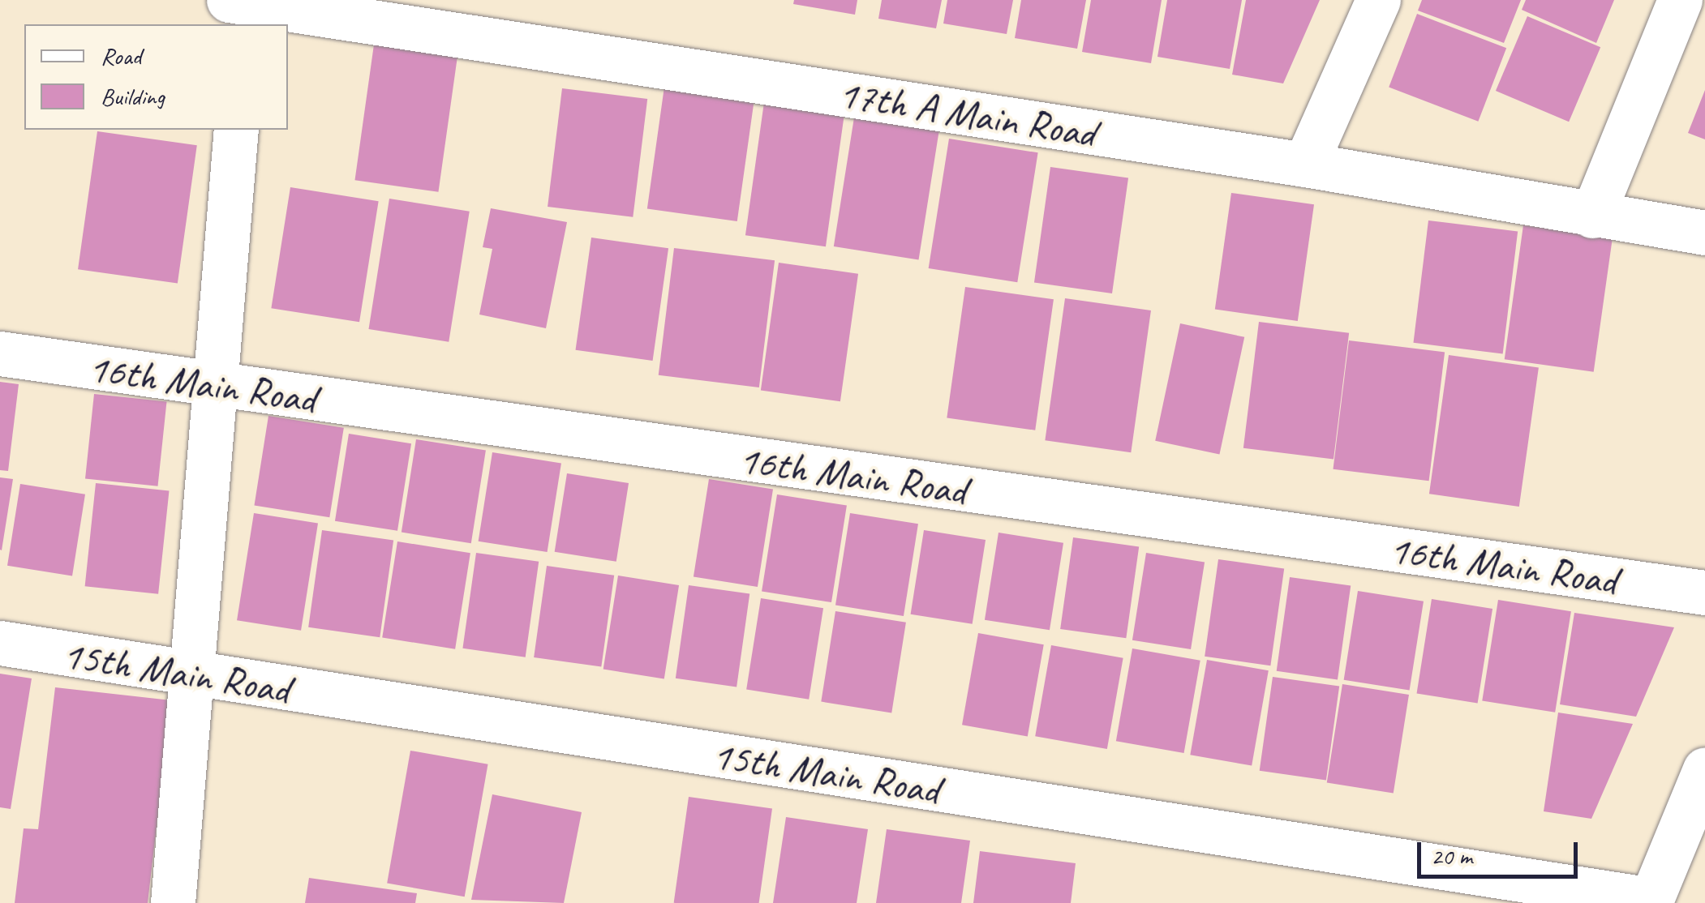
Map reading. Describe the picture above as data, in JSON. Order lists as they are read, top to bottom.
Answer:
{
  "streets": {
    "street": ["17th A Main Road", "16th Main Road", "15th Main Road"]
  },
  "legend": ["Road", "Building"],
  "scale_bar": "20 m"
}
